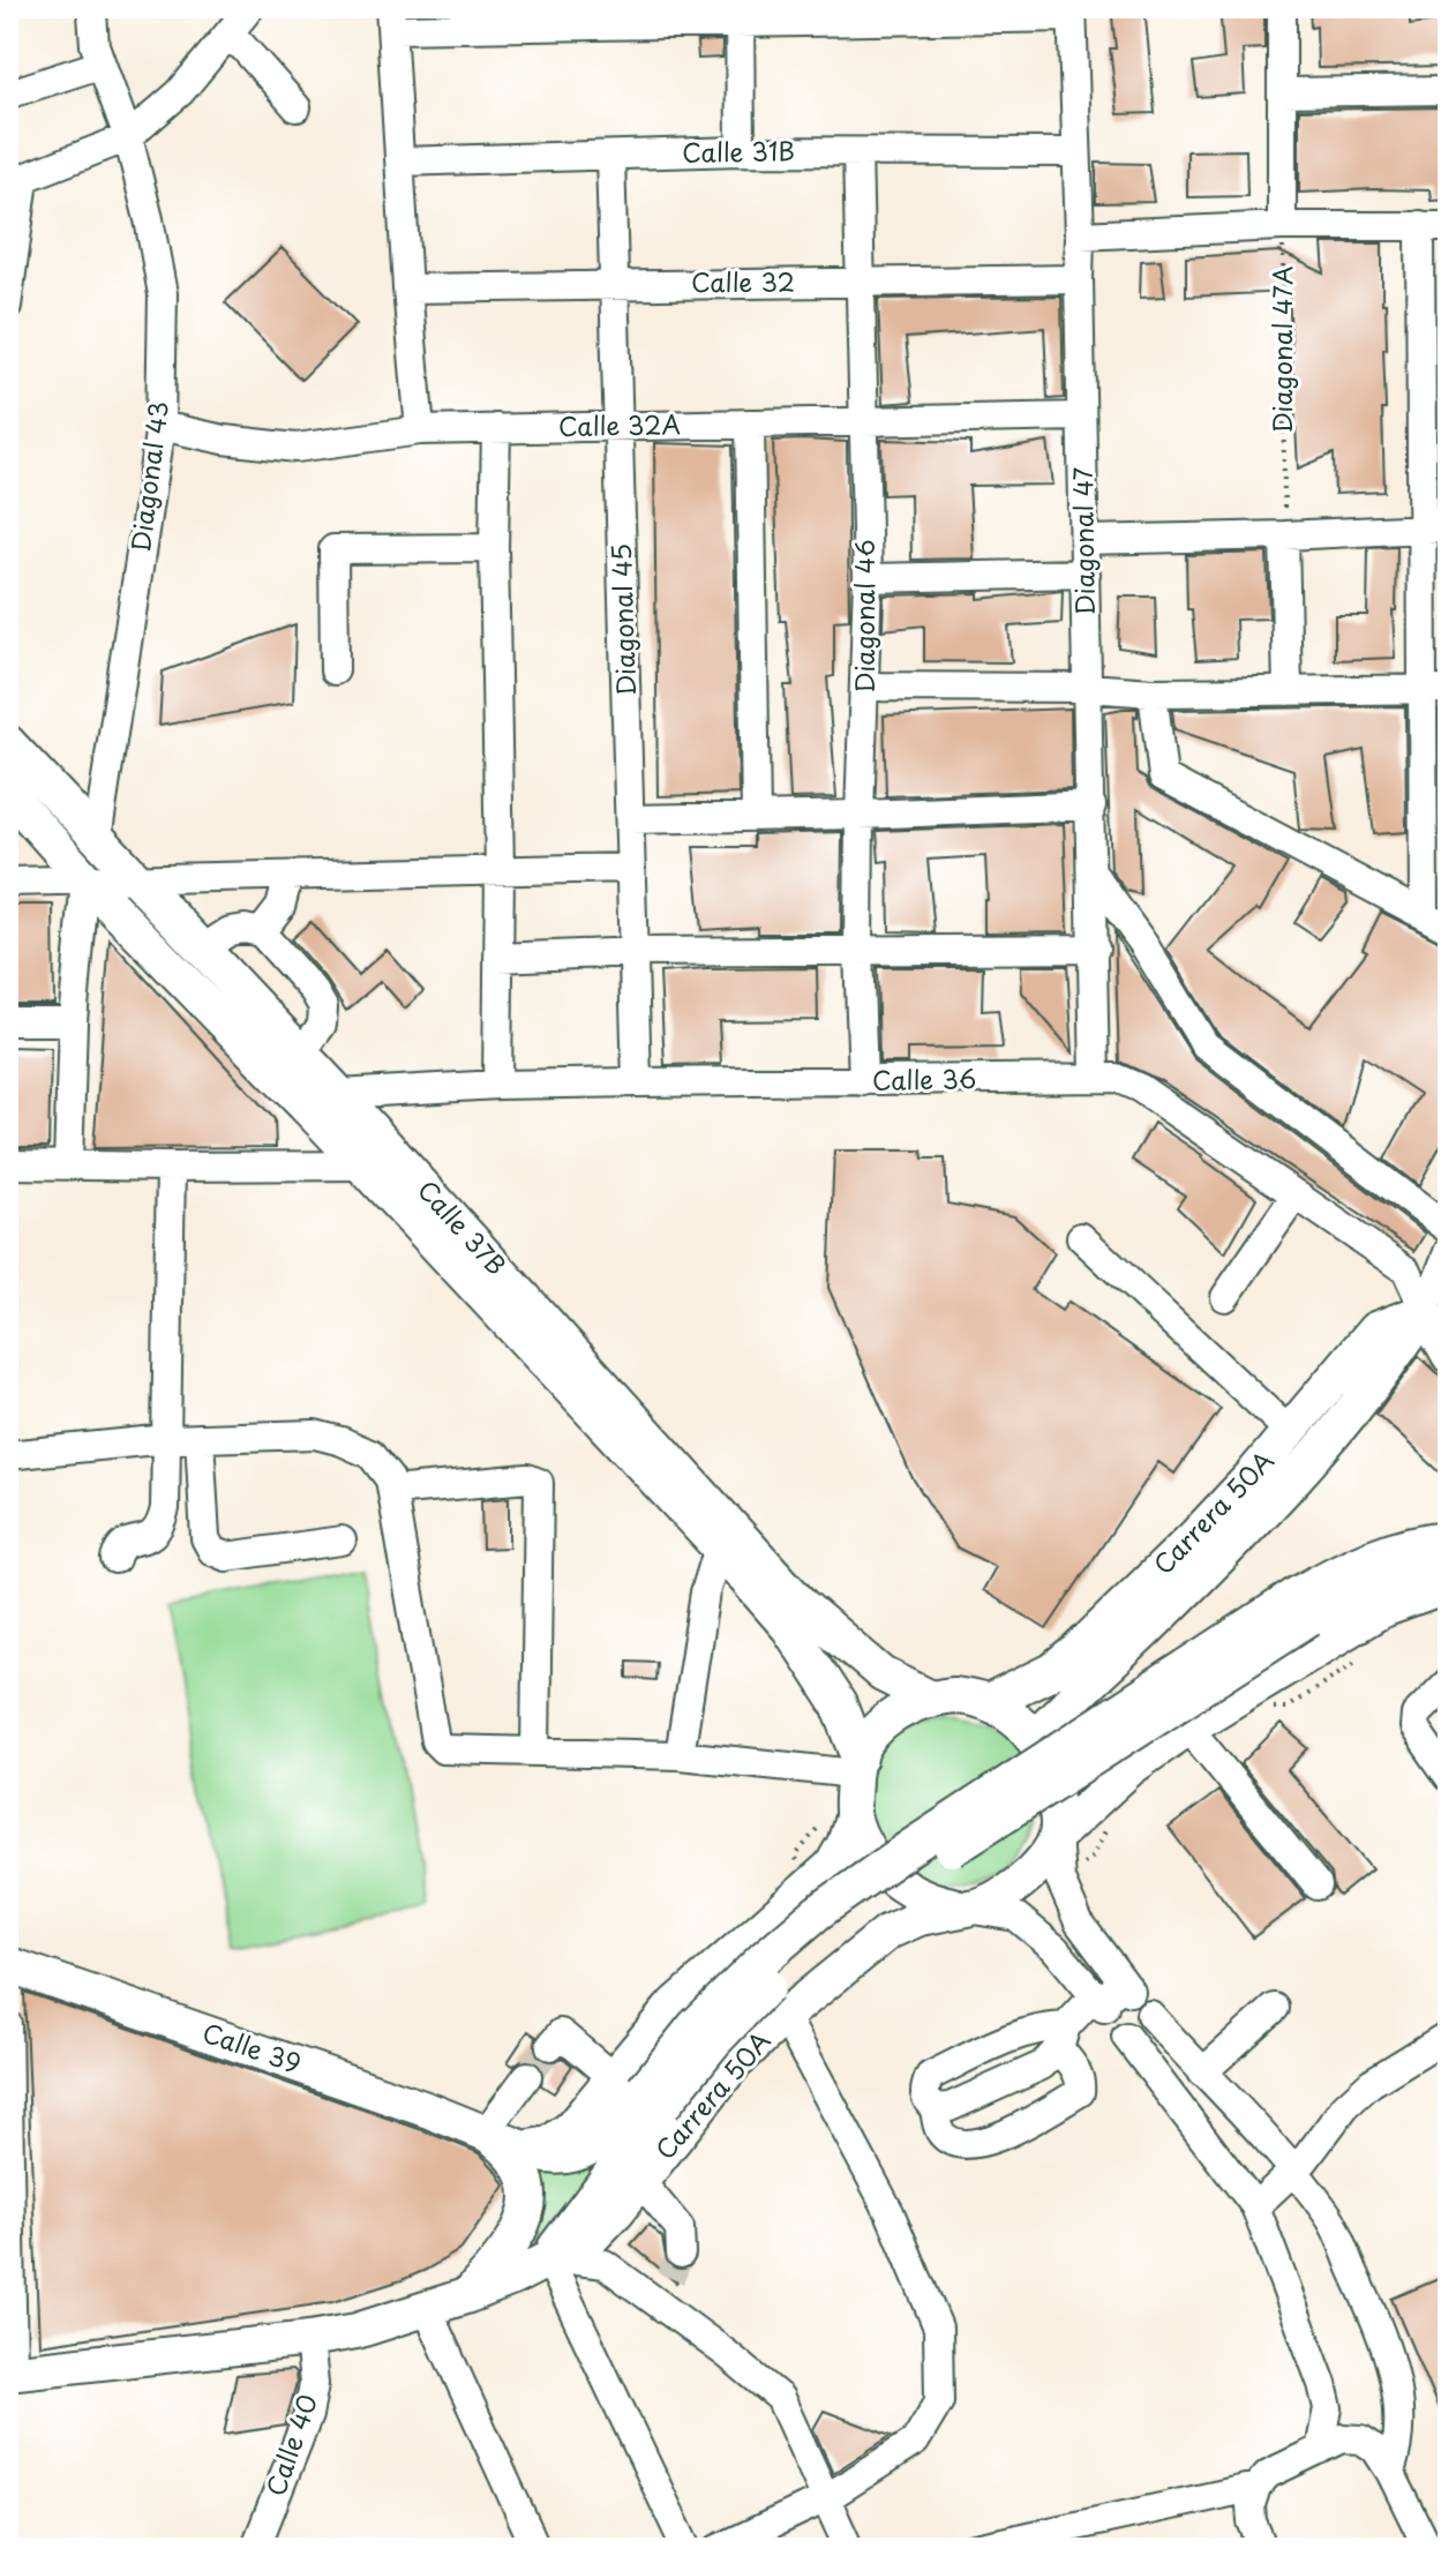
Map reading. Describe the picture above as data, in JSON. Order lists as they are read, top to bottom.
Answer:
{
  "streets": {
    "main road": [
      "Calle 36",
      "Calle 37B",
      "Carrera 50A",
      "Calle 39"
    ],
    "street": [
      "Calle 31B",
      "Calle 32",
      "Calle 32A",
      "Diagonal 43",
      "Diagonal 47",
      "Diagonal 46",
      "Diagonal 45",
      "Calle 40"
    ],
    "path": ["Diagonal 47A"]
  },
  "crossings": [
    ["Calle 31B", "Diagonal 47"],
    ["Calle 31B", "Diagonal 46"],
    ["Calle 31B", "Diagonal 45"],
    ["Calle 32", "Diagonal 47"],
    ["Calle 32", "Diagonal 46"],
    ["Calle 32", "Diagonal 45"],
    ["Calle 32A", "Diagonal 43"],
    ["Calle 32A", "Diagonal 47"],
    ["Calle 32A", "Diagonal 46"],
    ["Calle 32A", "Diagonal 45"],
    ["Diagonal 43", "Calle 37B"],
    ["Diagonal 47", "Calle 36"],
    ["Diagonal 46", "Calle 36"],
    ["Diagonal 45", "Calle 36"],
    ["Calle 36", "Calle 37B"],
    ["Calle 36", "Carrera 50A"],
    ["Calle 37B", "Carrera 50A"],
    ["Carrera 50A", "Calle 39"],
    ["Carrera 50A", "Calle 40"]
  ]
}
